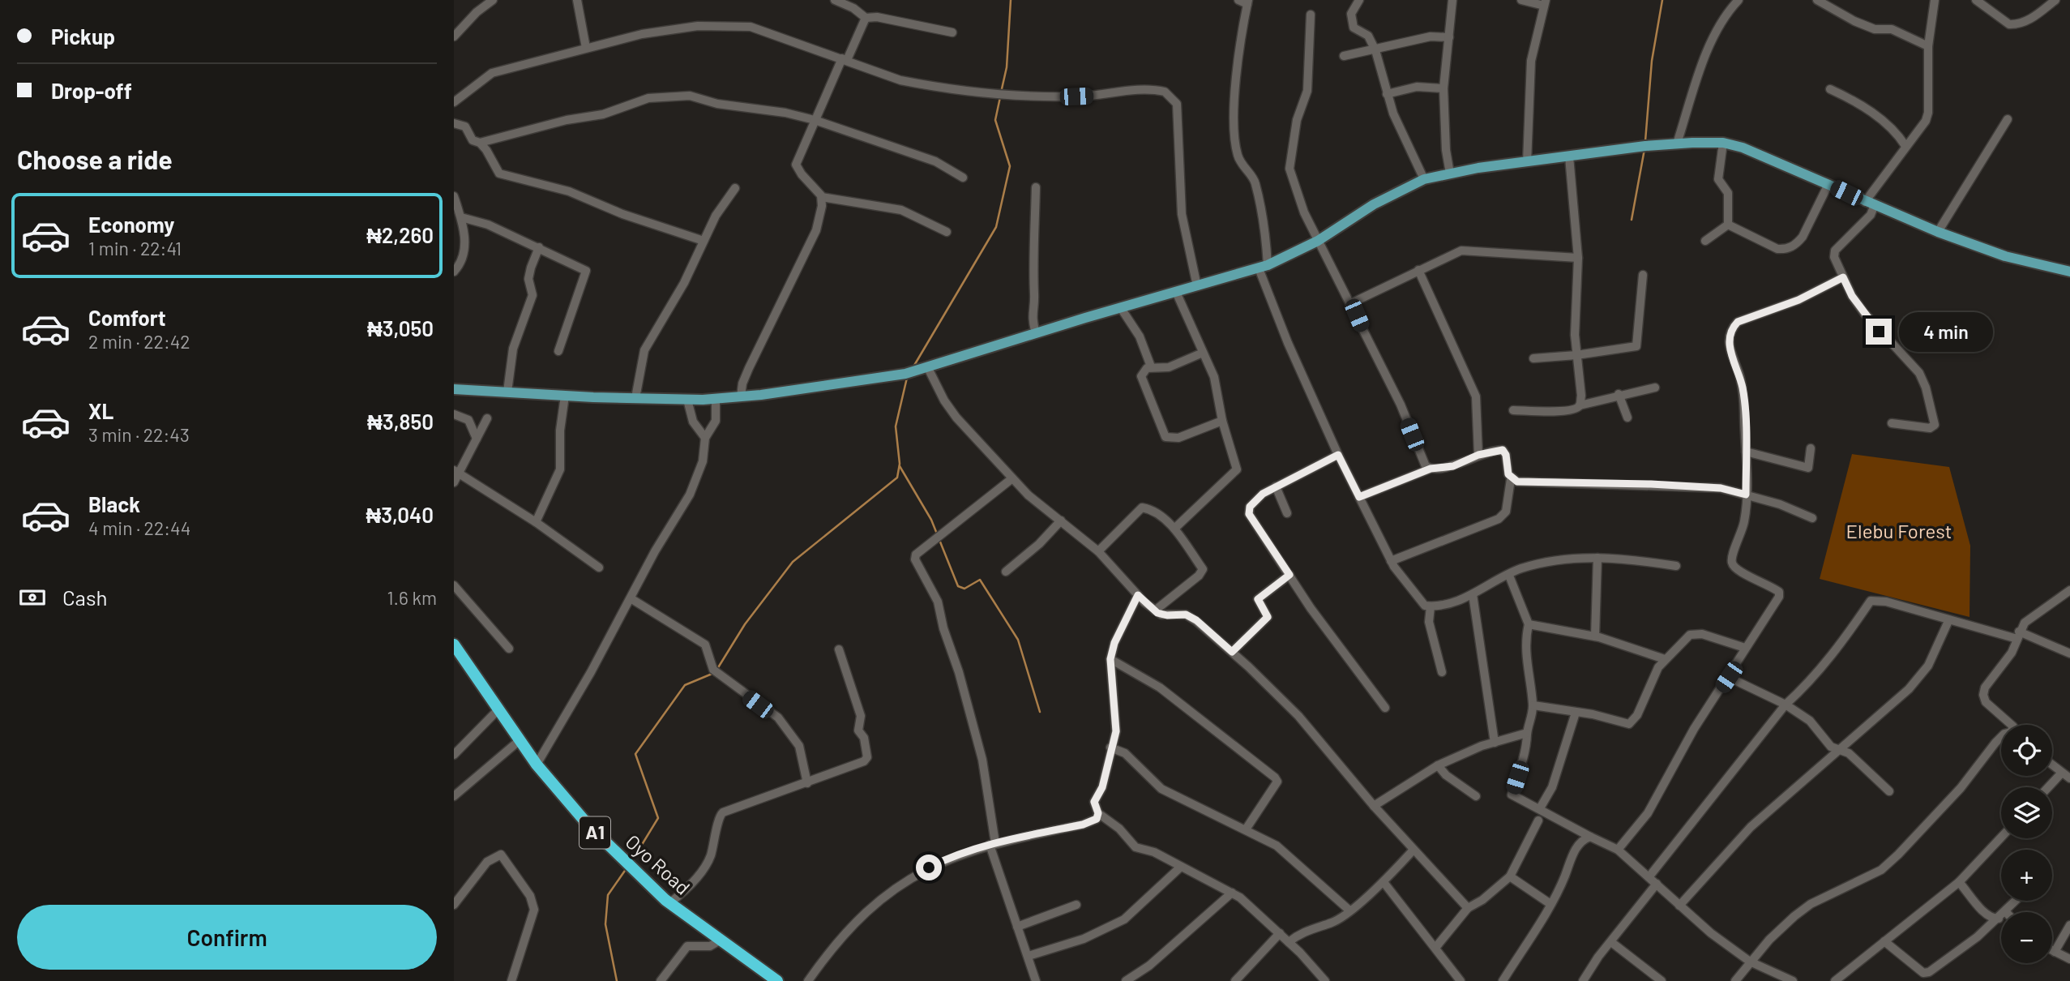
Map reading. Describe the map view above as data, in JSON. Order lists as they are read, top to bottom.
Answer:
{
  "streets": {
    "highway": ["A1", "Oyo Road"]
  },
  "parks": ["Elebu Forest"],
  "page": {
    "banner": ["Pickup", "Drop-off"],
    "heading": "Choose a ride",
    "list": [
      {
        "name": "Economy",
        "note": "1 min · 22:41",
        "value": "₦2,260"
      },
      {
        "name": "Comfort",
        "note": "2 min · 22:42",
        "value": "₦3,050"
      },
      {
        "name": "XL",
        "note": "3 min · 22:43",
        "value": "₦3,850"
      },
      {
        "name": "Black",
        "note": "4 min · 22:44",
        "value": "₦3,040"
      }
    ],
    "bubble": "4 min",
    "pay": ["Cash", "1.6 km"],
    "map_buttons": ["+", "−"],
    "buttons": "Confirm"
  }
}
